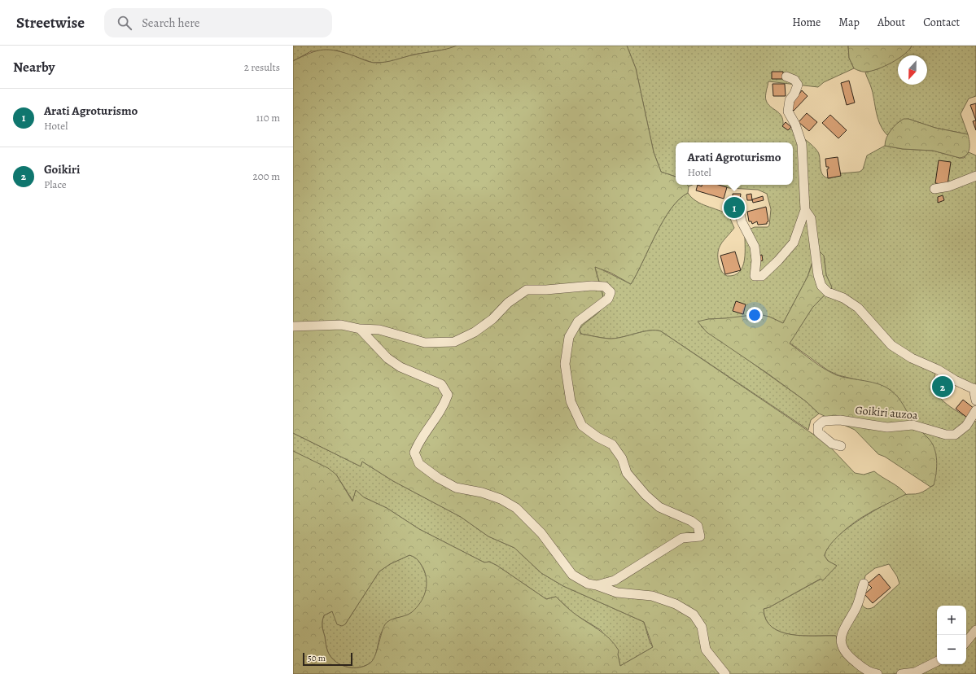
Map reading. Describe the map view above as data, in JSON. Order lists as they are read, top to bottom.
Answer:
{
  "streets": {
    "lane": ["Goikiri auzoa"]
  },
  "scale_bar": "50 m",
  "north": "bottom",
  "page": {
    "header": "Streetwise",
    "search": "Search here",
    "nav": [
      "Home",
      "Map",
      "About",
      "Contact"
    ],
    "heading": ["Nearby", "2 results"],
    "list": [
      {
        "mark": "1",
        "name": "Arati Agroturismo",
        "note": "Hotel",
        "value": "110 m"
      },
      {
        "mark": "2",
        "name": "Goikiri",
        "note": "Place",
        "value": "200 m"
      }
    ],
    "popup": ["Arati Agroturismo", "Hotel"],
    "pins": ["1", "2"],
    "map_buttons": ["+", "−"],
    "scale": "50 m"
  }
}
